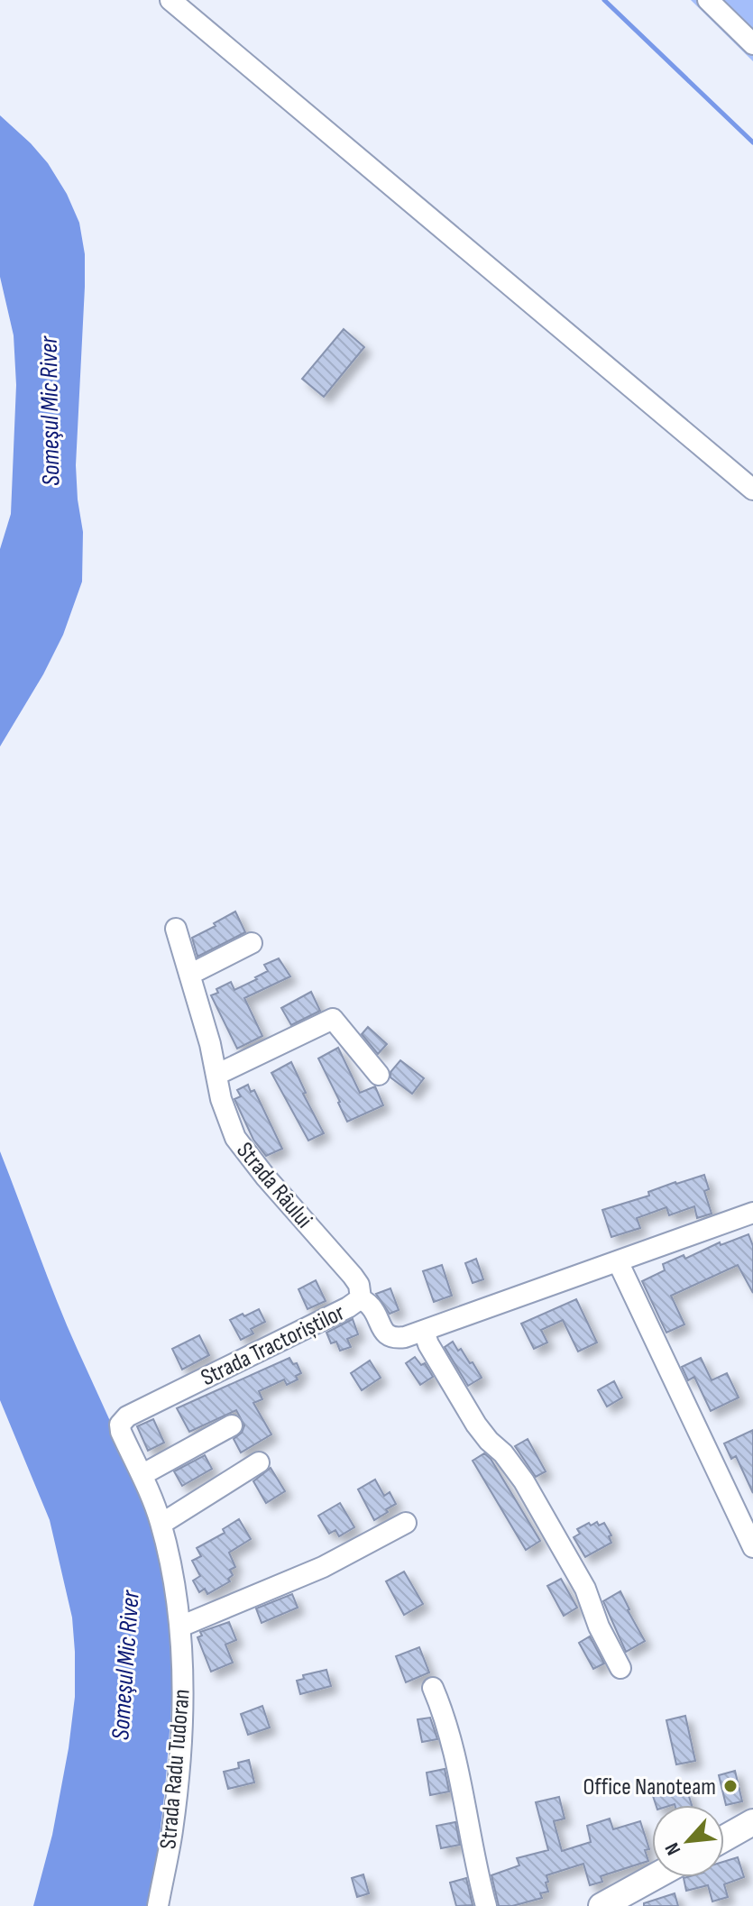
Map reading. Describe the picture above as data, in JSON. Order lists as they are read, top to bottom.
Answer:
{
  "streets": {
    "street": ["Strada Râului", "Strada Tractoriștilor", "Strada Radu Tudoran"]
  },
  "crossings": [
    ["Strada Râului", "Strada Tractoriștilor"],
    ["Strada Tractoriștilor", "Strada Radu Tudoran"]
  ],
  "water": ["Someşul Mic River"],
  "places": ["Office Nanoteam"],
  "north": "bottom left"
}
